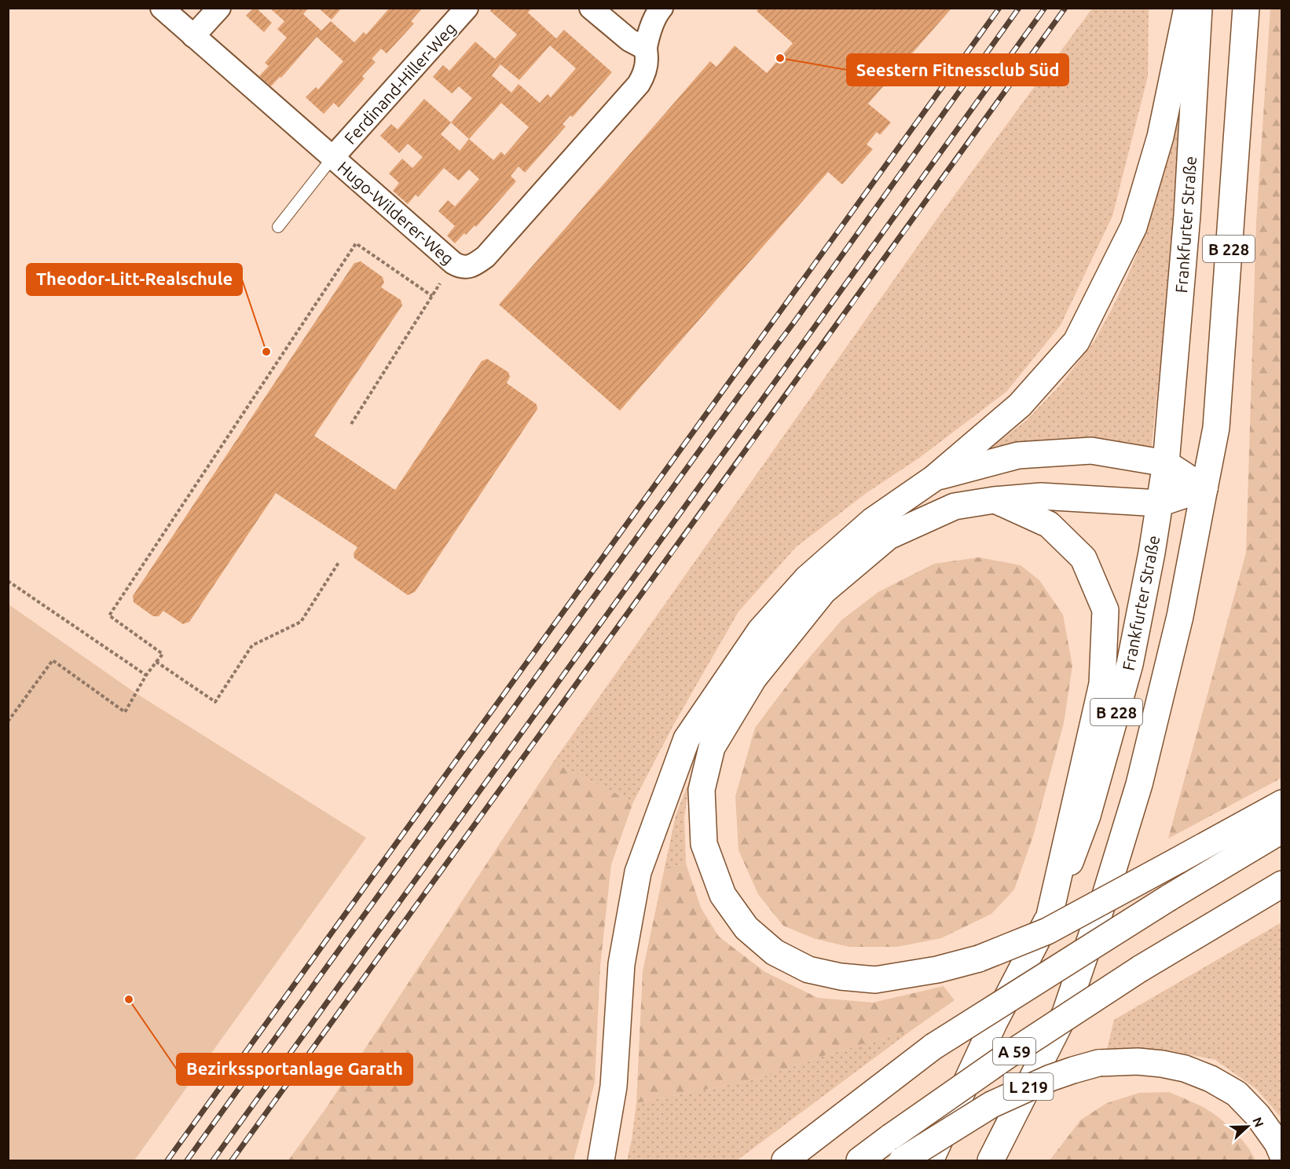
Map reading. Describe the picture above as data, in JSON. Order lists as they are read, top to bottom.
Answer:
{
  "streets": {
    "main road": [
      "Frankfurter Straße",
      "B 228",
      "A 59",
      "L 219"
    ],
    "street": ["Ferdinand-Hiller-Weg", "Hugo-Wilderer-Weg"]
  },
  "crossings": [
    ["Ferdinand-Hiller-Weg", "Hugo-Wilderer-Weg"],
    ["B 228", "L 219"]
  ],
  "places": ["Seestern Fitnessclub Süd", "Theodor-Litt-Realschule", "Bezirkssportanlage Garath"],
  "north": "right"
}
